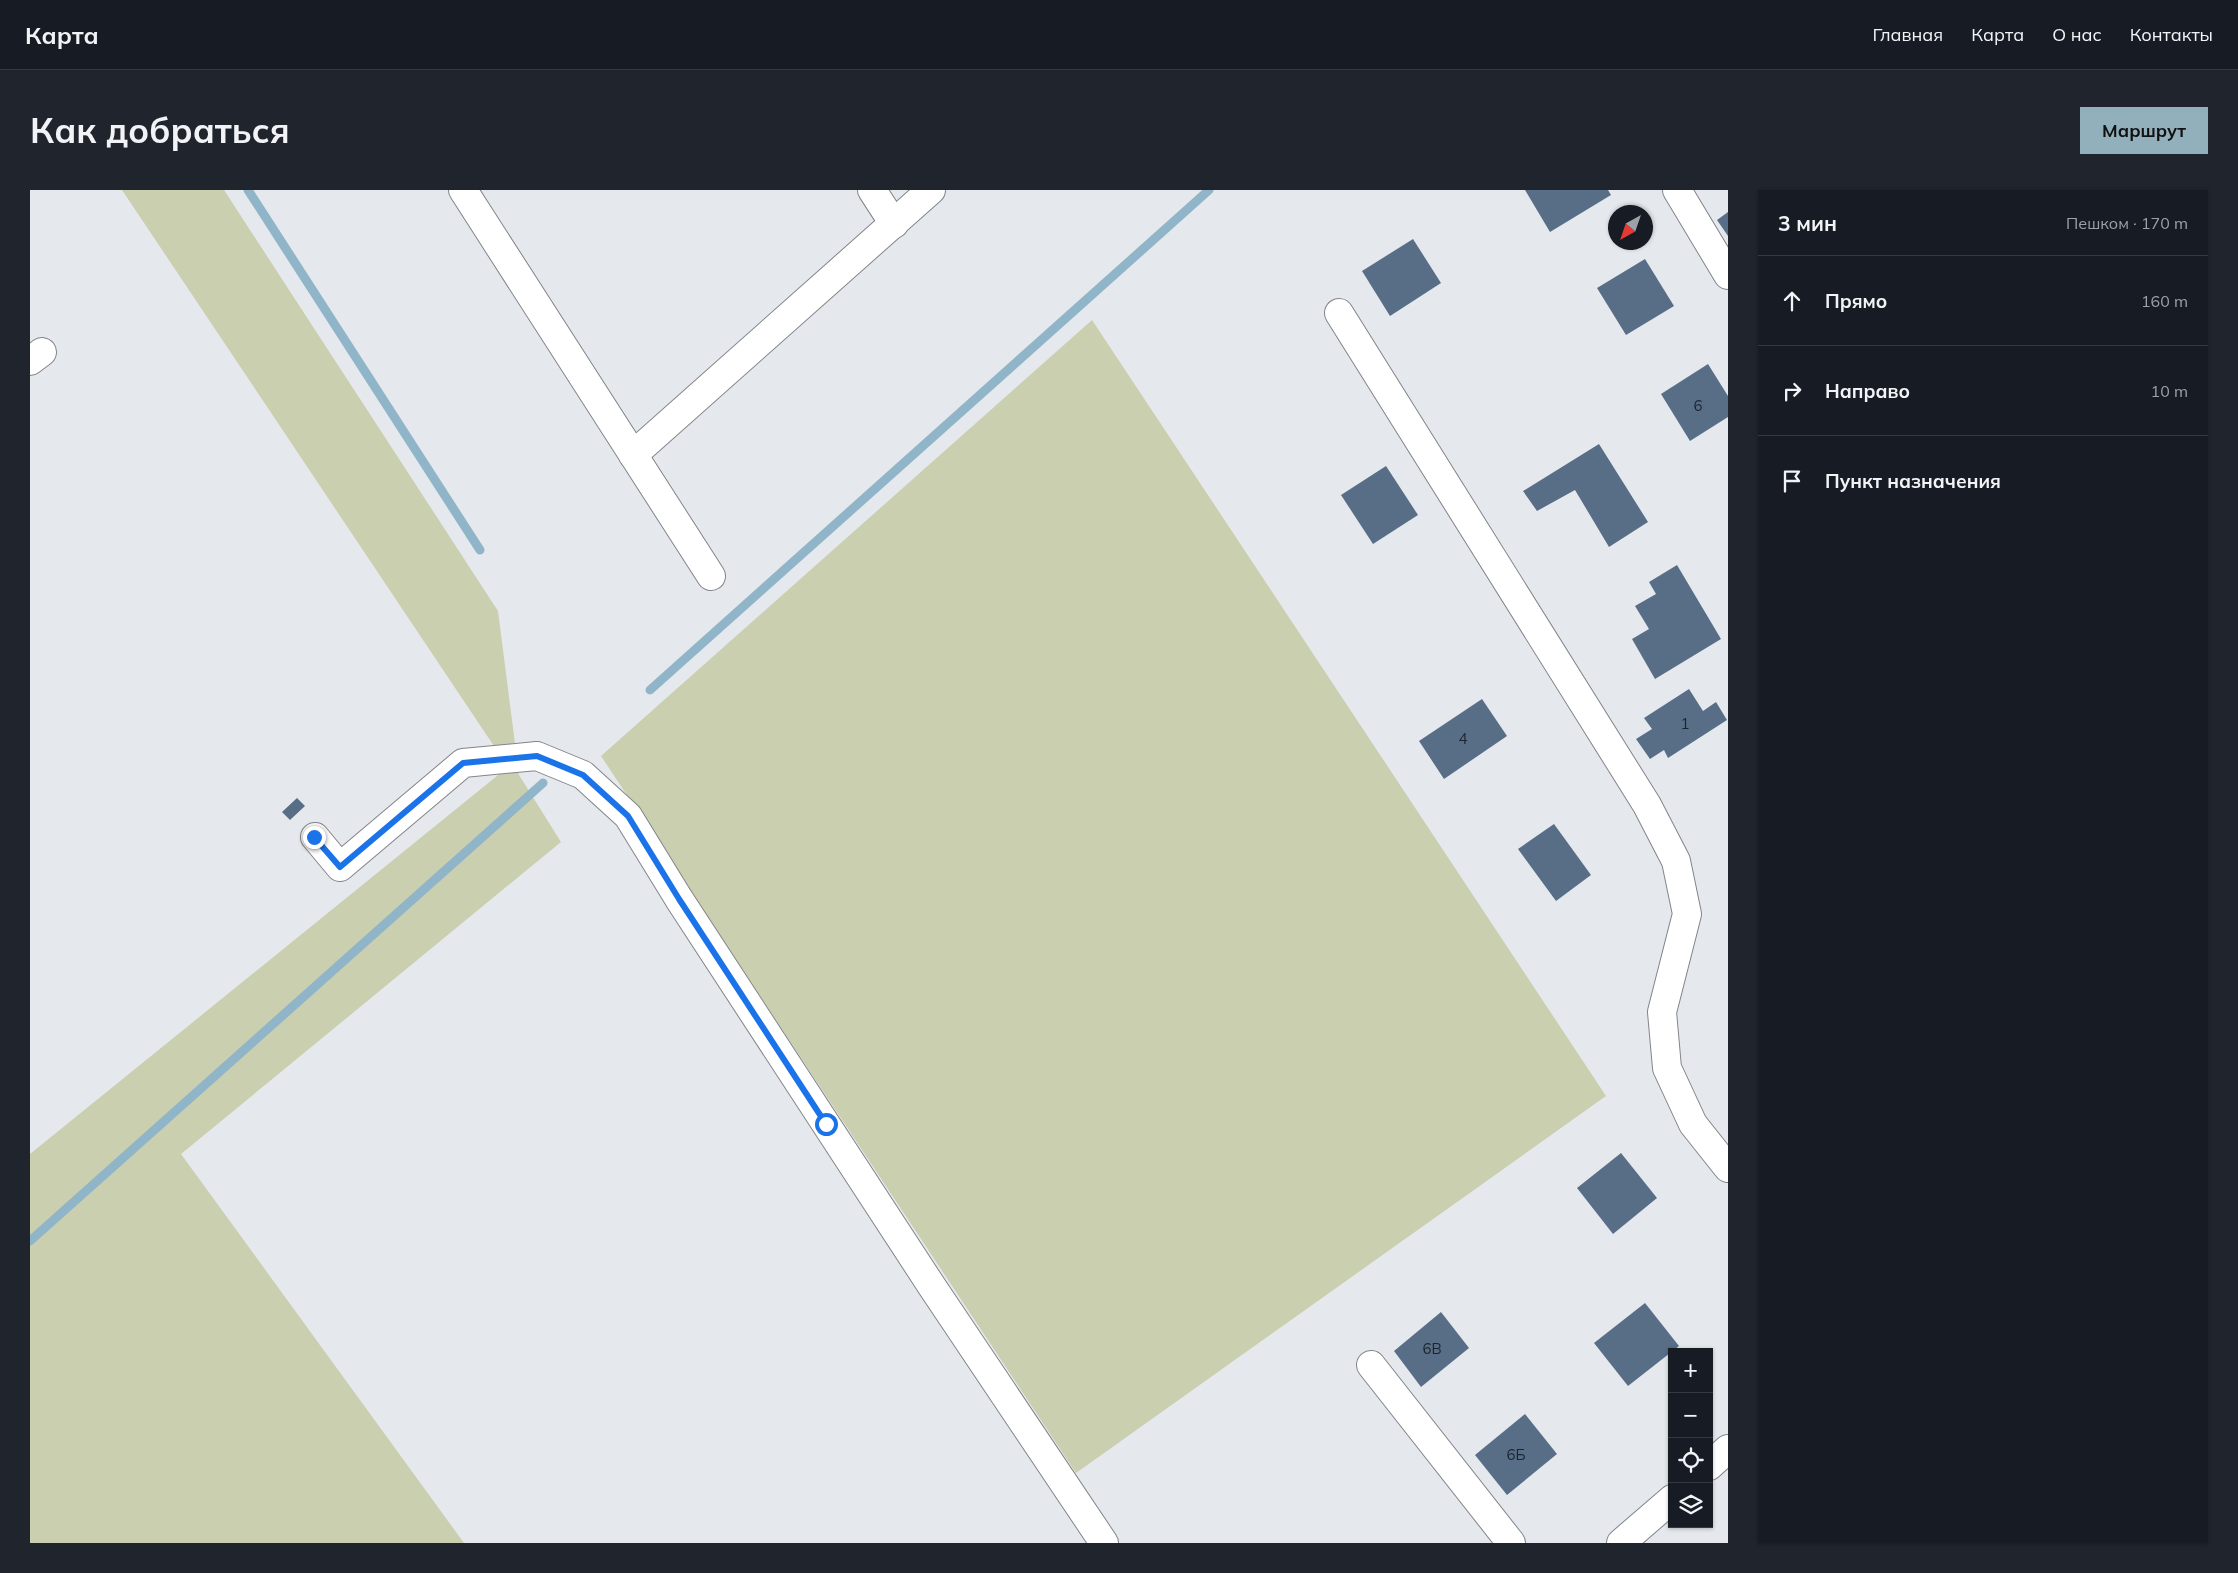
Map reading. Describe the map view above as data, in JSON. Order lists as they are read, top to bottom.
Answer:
{
  "house_numbers": [
    "6",
    "1",
    "4",
    "6В",
    "6Б"
  ],
  "north": "bottom left",
  "page": {
    "header": "Карта",
    "nav": [
      "Главная",
      "Карта",
      "О нас",
      "Контакты"
    ],
    "buttons": "Маршрут",
    "title": "Как добраться",
    "heading": ["3 мин", "Пешком · 170 m"],
    "list": [
      ["Прямо", "160 m"],
      ["Направо", "10 m"],
      "Пункт назначения"
    ],
    "map_buttons": ["+", "−"]
  }
}
